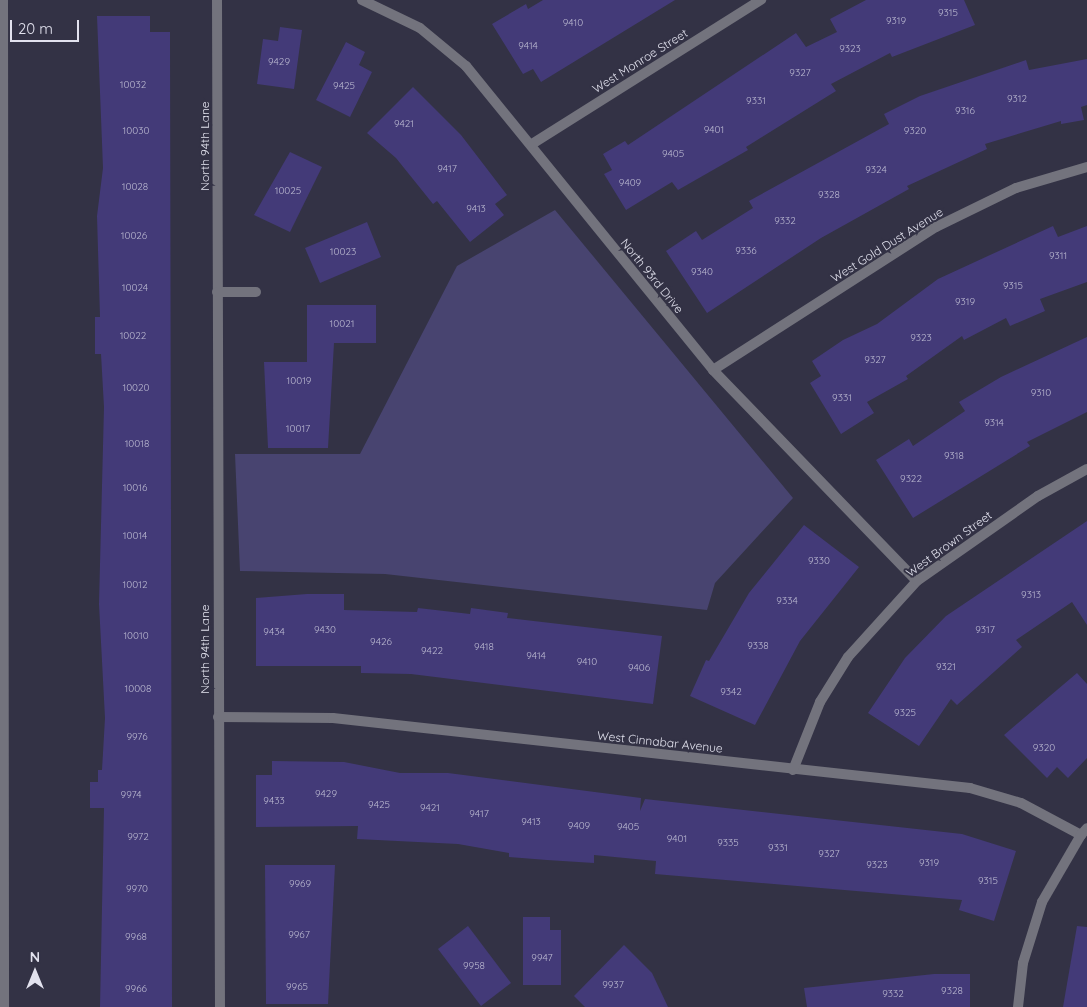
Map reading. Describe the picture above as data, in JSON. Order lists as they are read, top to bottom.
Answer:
{
  "streets": {
    "street": [
      "West Monroe Street",
      "North 94th Lane",
      "West Gold Dust Avenue",
      "North 93rd Drive",
      "West Brown Street",
      "West Cinnabar Avenue"
    ]
  },
  "crossings": [
    ["West Monroe Street", "North 93rd Drive"],
    ["North 94th Lane", "West Cinnabar Avenue"],
    ["West Gold Dust Avenue", "North 93rd Drive"],
    ["North 93rd Drive", "West Brown Street"],
    ["West Brown Street", "West Cinnabar Avenue"]
  ],
  "house_numbers": [
    "9315",
    "9319",
    "9410",
    "9414",
    "9323",
    "9429",
    "9327",
    "10032",
    "9425",
    "9312",
    "9331",
    "9316",
    "9421",
    "9401",
    "10030",
    "9320",
    "9405",
    "9417",
    "9324",
    "9409",
    "10028",
    "10025",
    "9328",
    "9413",
    "9332",
    "10026",
    "9336",
    "10023",
    "9311",
    "9340",
    "9315",
    "10024",
    "9319",
    "10021",
    "10022",
    "9323",
    "9327",
    "10019",
    "10020",
    "9310",
    "9331",
    "9314",
    "10017",
    "10018",
    "9318",
    "9322",
    "10016",
    "10014",
    "9330",
    "10012",
    "9313",
    "9334",
    "9430",
    "9317",
    "9434",
    "10010",
    "9426",
    "9338",
    "9418",
    "9422",
    "9414",
    "9410",
    "9321",
    "9406",
    "10008",
    "9342",
    "9325",
    "9976",
    "9320",
    "9429",
    "9974",
    "9433",
    "9425",
    "9421",
    "9417",
    "9413",
    "9409",
    "9405",
    "9972",
    "9401",
    "9335",
    "9331",
    "9327",
    "9319",
    "9323",
    "9315",
    "9969",
    "9970",
    "9967",
    "9968",
    "9947",
    "9958",
    "9937",
    "9965",
    "9966",
    "9328",
    "9332"
  ],
  "scale_bar": "20 m",
  "north": "top"
}
